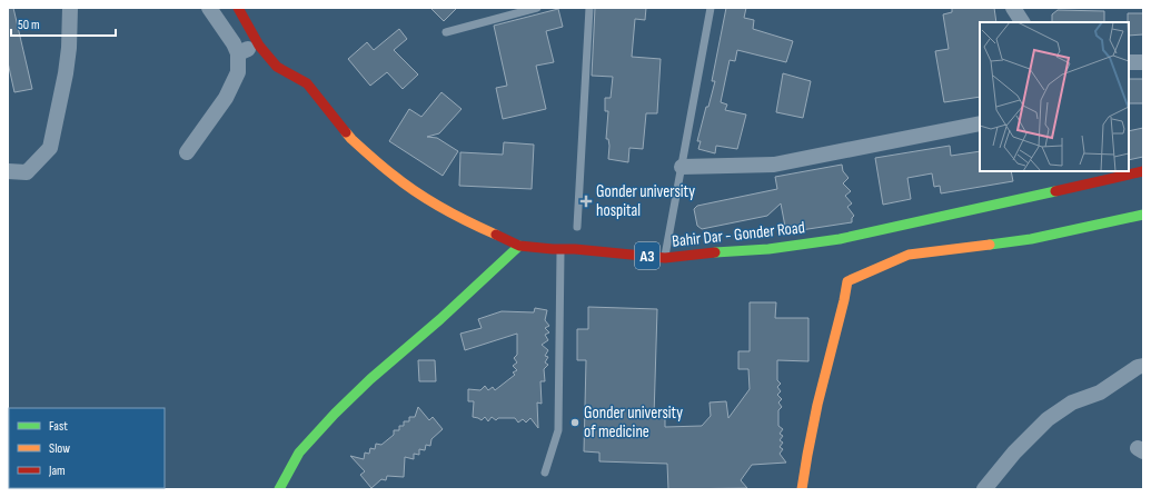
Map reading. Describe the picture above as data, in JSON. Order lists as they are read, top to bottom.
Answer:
{
  "streets": {
    "main road": ["Bahir Dar - Gonder Road", "A3"]
  },
  "places": {
    "health": ["Gonder university hospital"],
    "other": ["Gonder university of medicine"]
  },
  "legend": ["Fast", "Slow", "Jam"],
  "scale_bar": "50 m"
}
